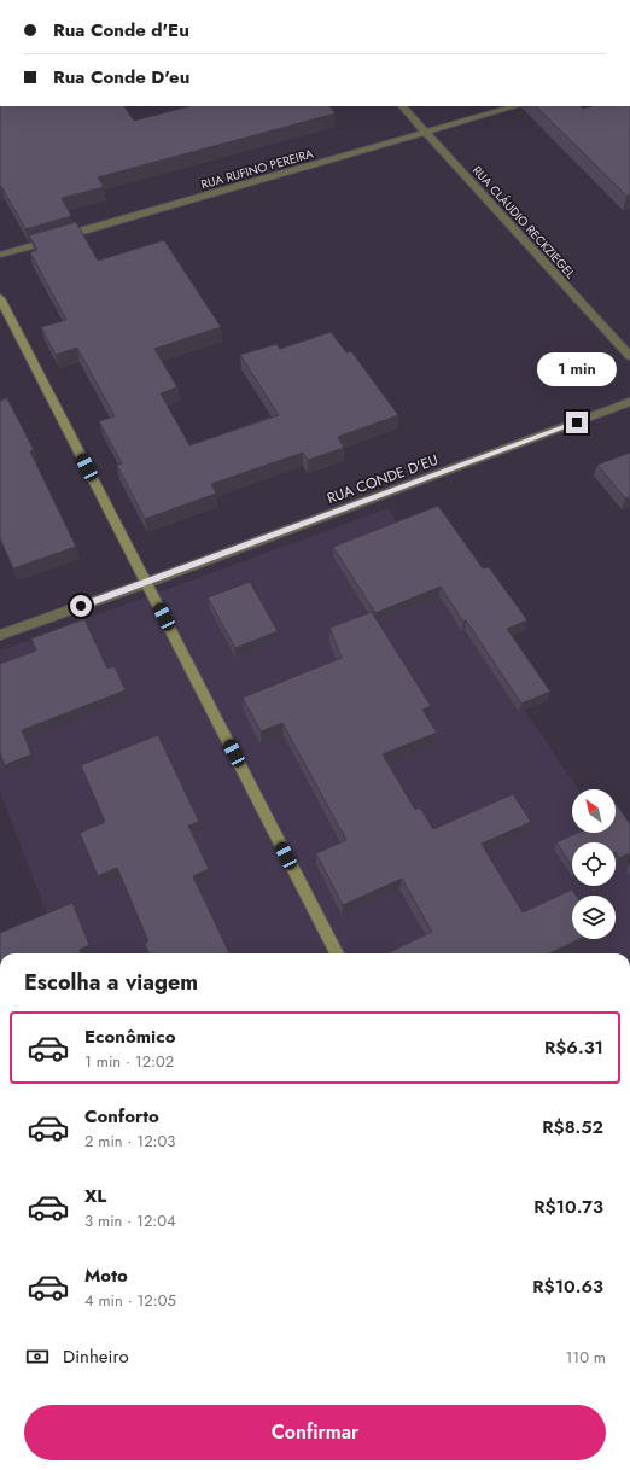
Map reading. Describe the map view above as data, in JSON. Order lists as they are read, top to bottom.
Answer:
{
  "streets": {
    "street": ["RUA RUFINO PEREIRA", "RUA CLÁUDIO RECKZIEGEL", "RUA CONDE D'EU"]
  },
  "crossings": [
    ["RUA RUFINO PEREIRA", "RUA CLÁUDIO RECKZIEGEL"]
  ],
  "north": "top left",
  "page": {
    "banner": ["Rua Conde d'Eu", "Rua Conde D'eu"],
    "bubble": "1 min",
    "heading": "Escolha a viagem",
    "list": [
      {
        "name": "Econômico",
        "note": "1 min · 12:02",
        "value": "R$6.31"
      },
      {
        "name": "Conforto",
        "note": "2 min · 12:03",
        "value": "R$8.52"
      },
      {
        "name": "XL",
        "note": "3 min · 12:04",
        "value": "R$10.73"
      },
      {
        "name": "Moto",
        "note": "4 min · 12:05",
        "value": "R$10.63"
      }
    ],
    "pay": ["Dinheiro", "110 m"],
    "buttons": "Confirmar"
  }
}
